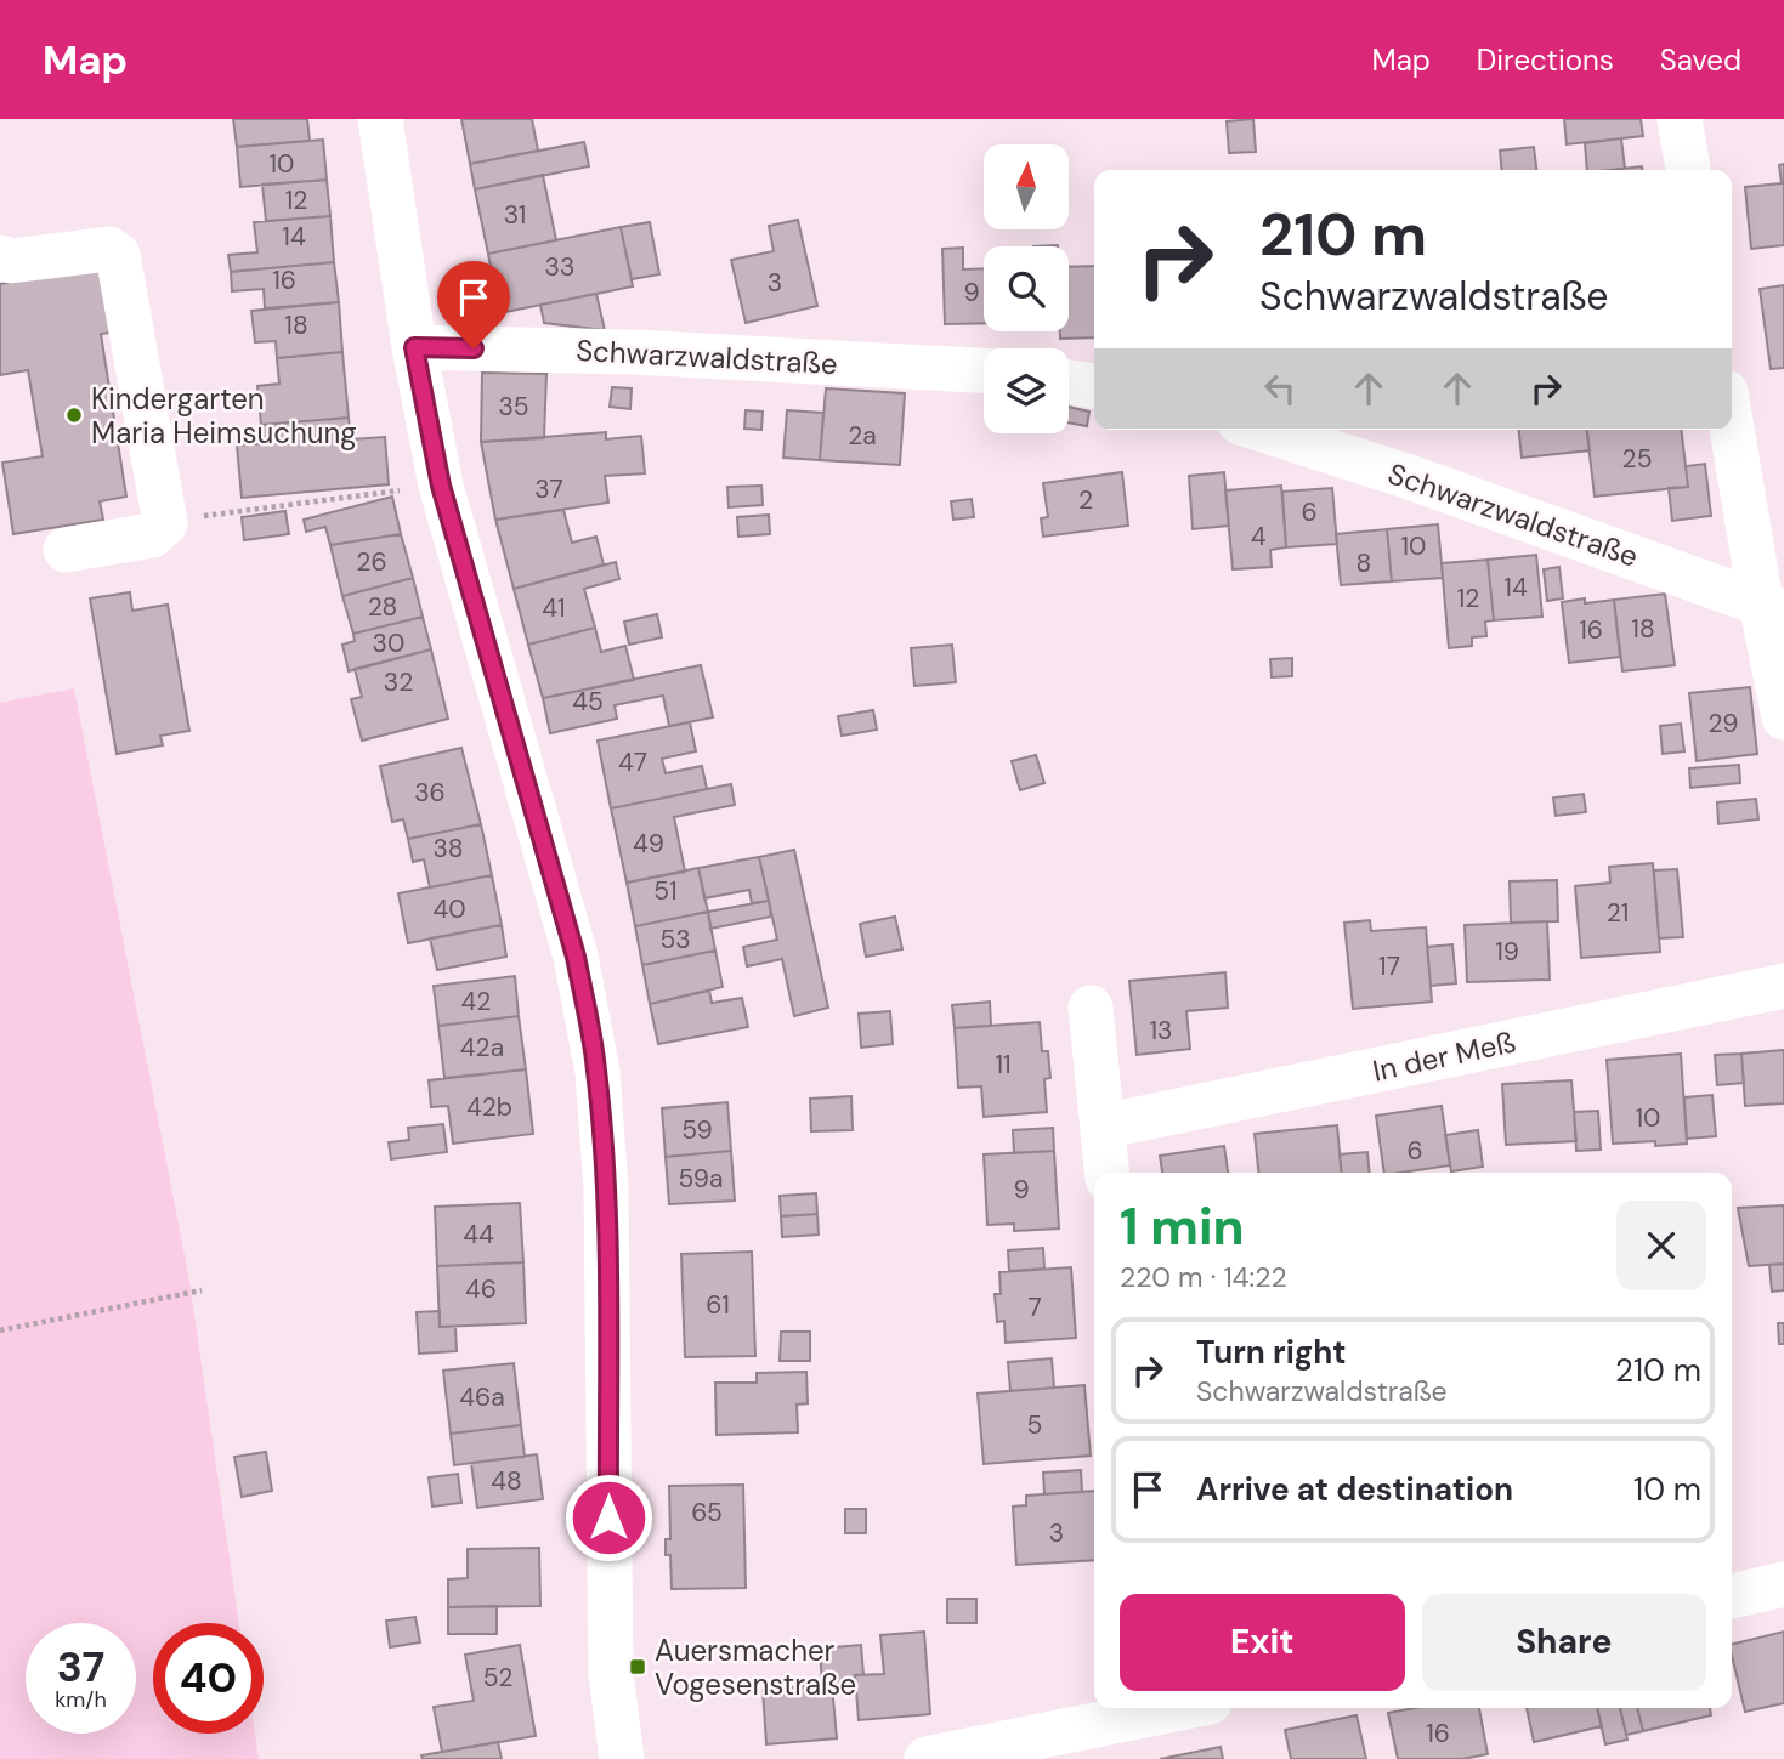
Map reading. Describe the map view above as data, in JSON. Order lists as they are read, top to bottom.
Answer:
{
  "streets": {
    "street": ["Schwarzwaldstraße", "In der Meß"]
  },
  "places": {
    "other": ["Kindergarten Maria Heimsuchung"],
    "transit": ["Auersmacher Vogesenstraße"]
  },
  "house_numbers": [
    "10",
    "12",
    "31",
    "14",
    "33",
    "16",
    "3",
    "9",
    "18",
    "35",
    "2a",
    "25",
    "37",
    "2",
    "6",
    "4",
    "10",
    "26",
    "8",
    "14",
    "12",
    "28",
    "41",
    "18",
    "16",
    "30",
    "32",
    "45",
    "29",
    "47",
    "36",
    "49",
    "38",
    "51",
    "40",
    "21",
    "53",
    "19",
    "17",
    "42",
    "13",
    "42a",
    "11",
    "42b",
    "10",
    "59",
    "6",
    "59a",
    "9",
    "44",
    "46",
    "61",
    "7",
    "46a",
    "5",
    "48",
    "65",
    "3",
    "52",
    "16"
  ],
  "north": "top",
  "page": {
    "header": "Map",
    "nav": ["Map", "Directions", "Saved"],
    "turn": ["210 m", "Schwarzwaldstraße"],
    "heading": ["1 min", "220 m · 14:22"],
    "list": [
      {
        "name": "Turn right",
        "note": "Schwarzwaldstraße",
        "value": "210 m"
      },
      {
        "name": "Arrive at destination",
        "value": "10 m"
      }
    ],
    "buttons": ["Exit", "Share"],
    "speed": "37 km/h",
    "limit": "40"
  }
}
